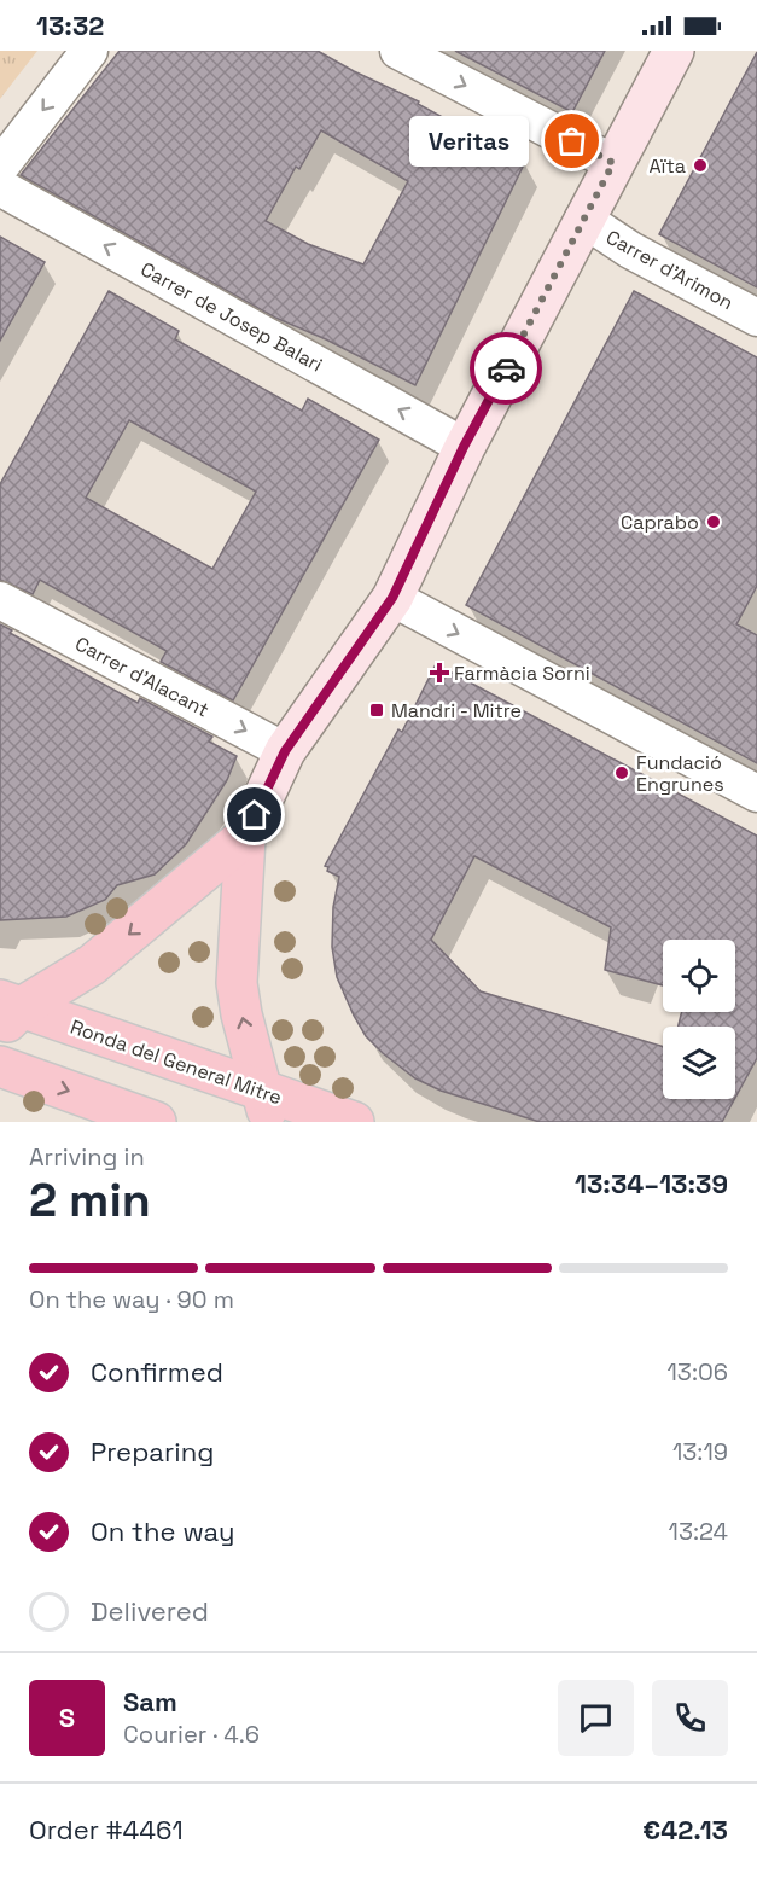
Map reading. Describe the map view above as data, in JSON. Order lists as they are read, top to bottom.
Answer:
{
  "streets": {
    "main road": ["Ronda del General Mitre"],
    "street": ["Carrer d'Arimon", "Carrer de Josep Balari", "Carrer d'Alacant"]
  },
  "one_way": ["Carrer d'Alacant"],
  "places": {
    "other": [
      "Veritas",
      "Aïta",
      "Caprabo",
      "Fundació Engrunes"
    ],
    "health": ["Farmàcia Sorni"],
    "transit": ["Mandri - Mitre"]
  },
  "page": {
    "status": "13:32",
    "bubble": "Veritas",
    "heading": ["2 min", "Arriving in", "13:34–13:39"],
    "panel": [
      "Sam",
      "Courier · 4.6",
      "Order #4461",
      "€42.13"
    ],
    "bar": "On the way · 90 m",
    "list": [
      ["Confirmed", "13:06"],
      ["Preparing", "13:19"],
      ["On the way", "13:24"],
      "Delivered"
    ],
    "round": "S"
  }
}
